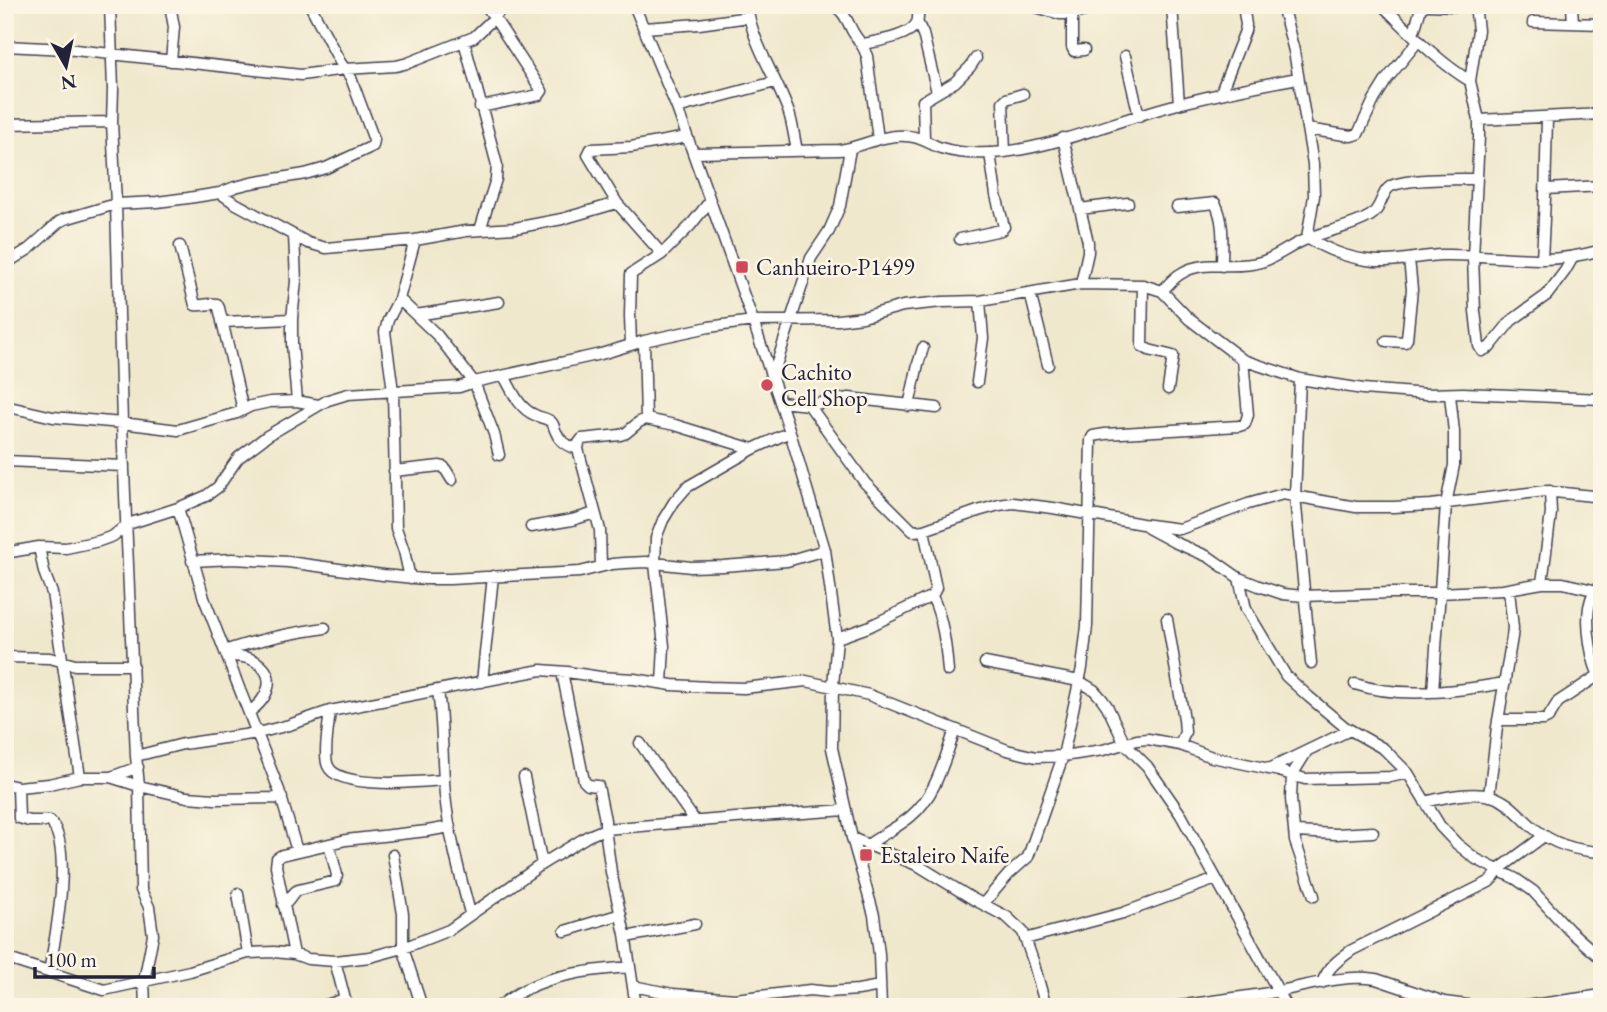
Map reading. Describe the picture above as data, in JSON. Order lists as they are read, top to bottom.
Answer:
{
  "places": {
    "transit": ["Canhueiro-P1499", "Estaleiro Naife"],
    "other": ["Cachito Cell Shop"]
  },
  "scale_bar": "100 m",
  "north": "bottom"
}
